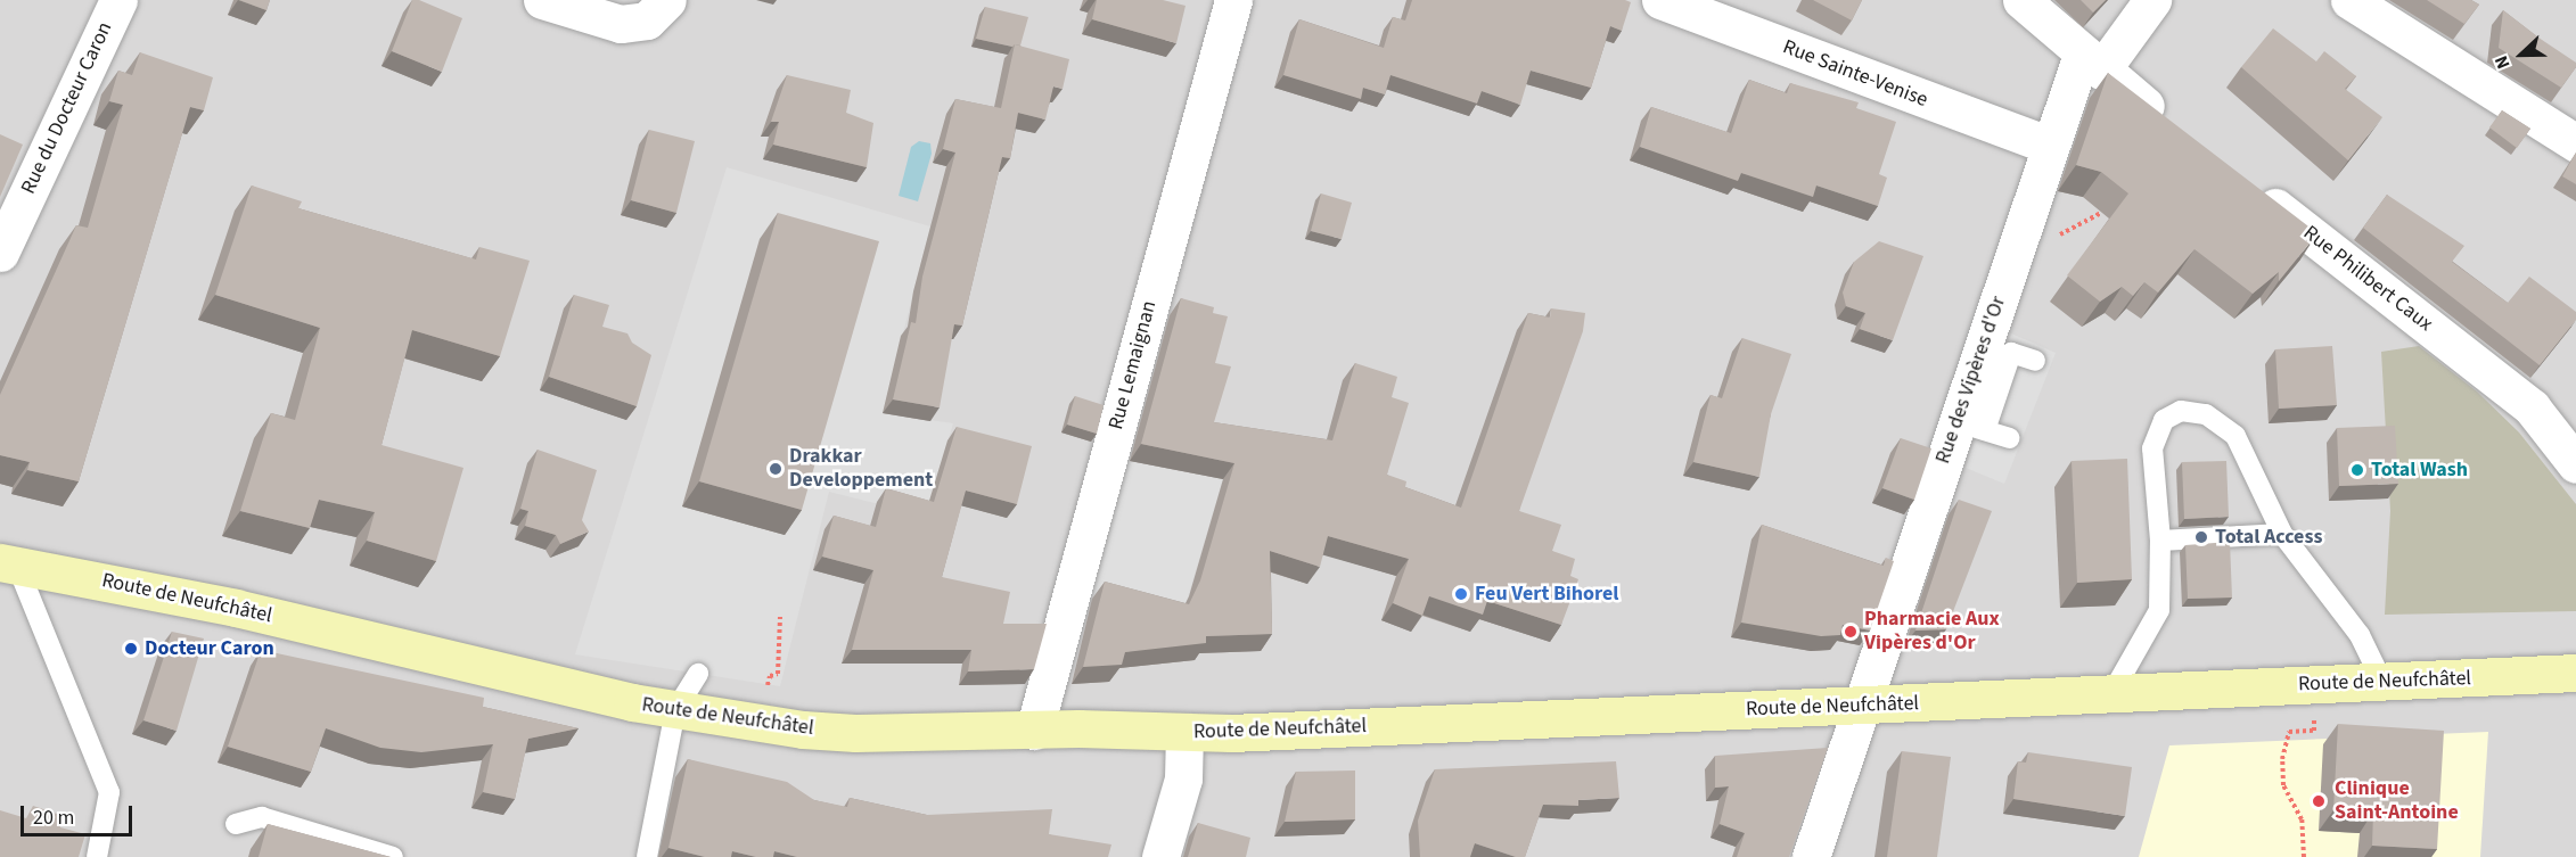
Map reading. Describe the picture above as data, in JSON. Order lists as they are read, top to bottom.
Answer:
{
  "streets": {
    "main road": ["Route de Neufchâtel"],
    "street": [
      "Rue Sainte-Venise",
      "Rue du Docteur Caron",
      "Rue Philibert Caux",
      "Rue Lemaignan",
      "Rue des Vipères d'Or"
    ]
  },
  "crossings": [
    ["Rue Sainte-Venise", "Rue des Vipères d'Or"],
    ["Rue Lemaignan", "Route de Neufchâtel"],
    ["Rue des Vipères d'Or", "Route de Neufchâtel"]
  ],
  "places": [
    "Drakkar Developpement",
    "Total Wash",
    "Total Access",
    "Feu Vert Bihorel",
    "Pharmacie Aux Vipères d'Or",
    "Docteur Caron",
    "Clinique Saint-Antoine"
  ],
  "scale_bar": "20 m",
  "north": "left"
}
